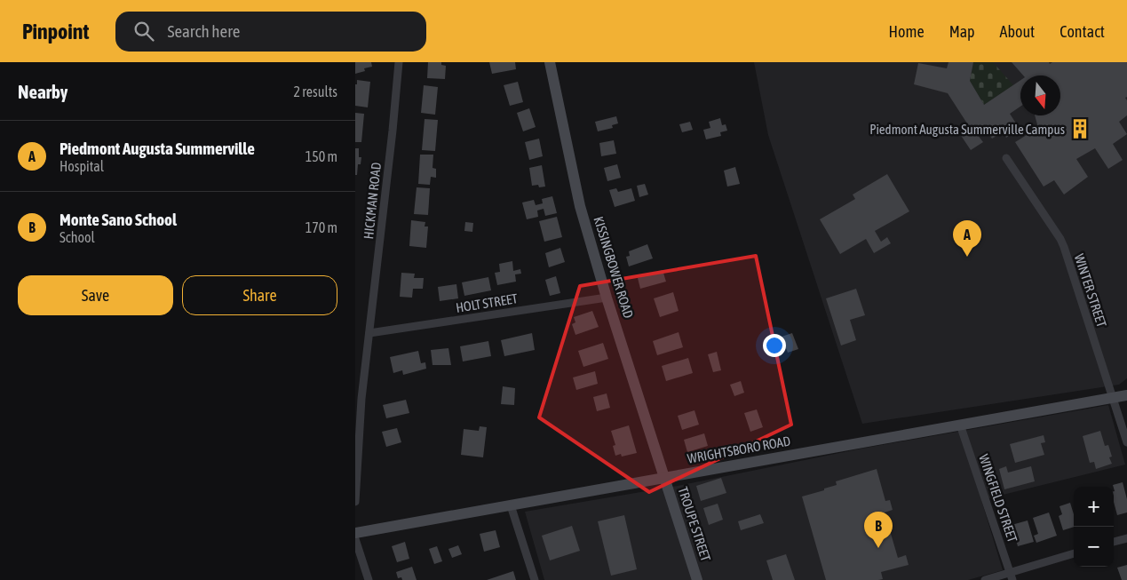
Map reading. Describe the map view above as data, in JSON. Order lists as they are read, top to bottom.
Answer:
{
  "streets": {
    "main road": ["KISSINGBOWER ROAD", "WRIGHTSBORO ROAD", "TROUPE STREET"],
    "street": [
      "HICKMAN ROAD",
      "WINTER STREET",
      "HOLT STREET",
      "WINGFIELD STREET"
    ]
  },
  "crossings": [
    ["HICKMAN ROAD", "HOLT STREET"],
    ["KISSINGBOWER ROAD", "HOLT STREET"],
    ["KISSINGBOWER ROAD", "WRIGHTSBORO ROAD"],
    ["KISSINGBOWER ROAD", "TROUPE STREET"],
    ["WINTER STREET", "WRIGHTSBORO ROAD"],
    ["WRIGHTSBORO ROAD", "WINGFIELD STREET"],
    ["WRIGHTSBORO ROAD", "TROUPE STREET"]
  ],
  "places": {
    "building": ["Piedmont Augusta Summerville Campus"]
  },
  "north": "bottom",
  "page": {
    "header": "Pinpoint",
    "search": "Search here",
    "nav": [
      "Home",
      "Map",
      "About",
      "Contact"
    ],
    "heading": ["Nearby", "2 results"],
    "list": [
      {
        "mark": "A",
        "name": "Piedmont Augusta Summerville",
        "note": "Hospital",
        "value": "150 m"
      },
      {
        "mark": "B",
        "name": "Monte Sano School",
        "note": "School",
        "value": "170 m"
      }
    ],
    "pins": ["A", "B"],
    "buttons": ["Save", "Share"],
    "map_buttons": ["+", "−"]
  }
}
